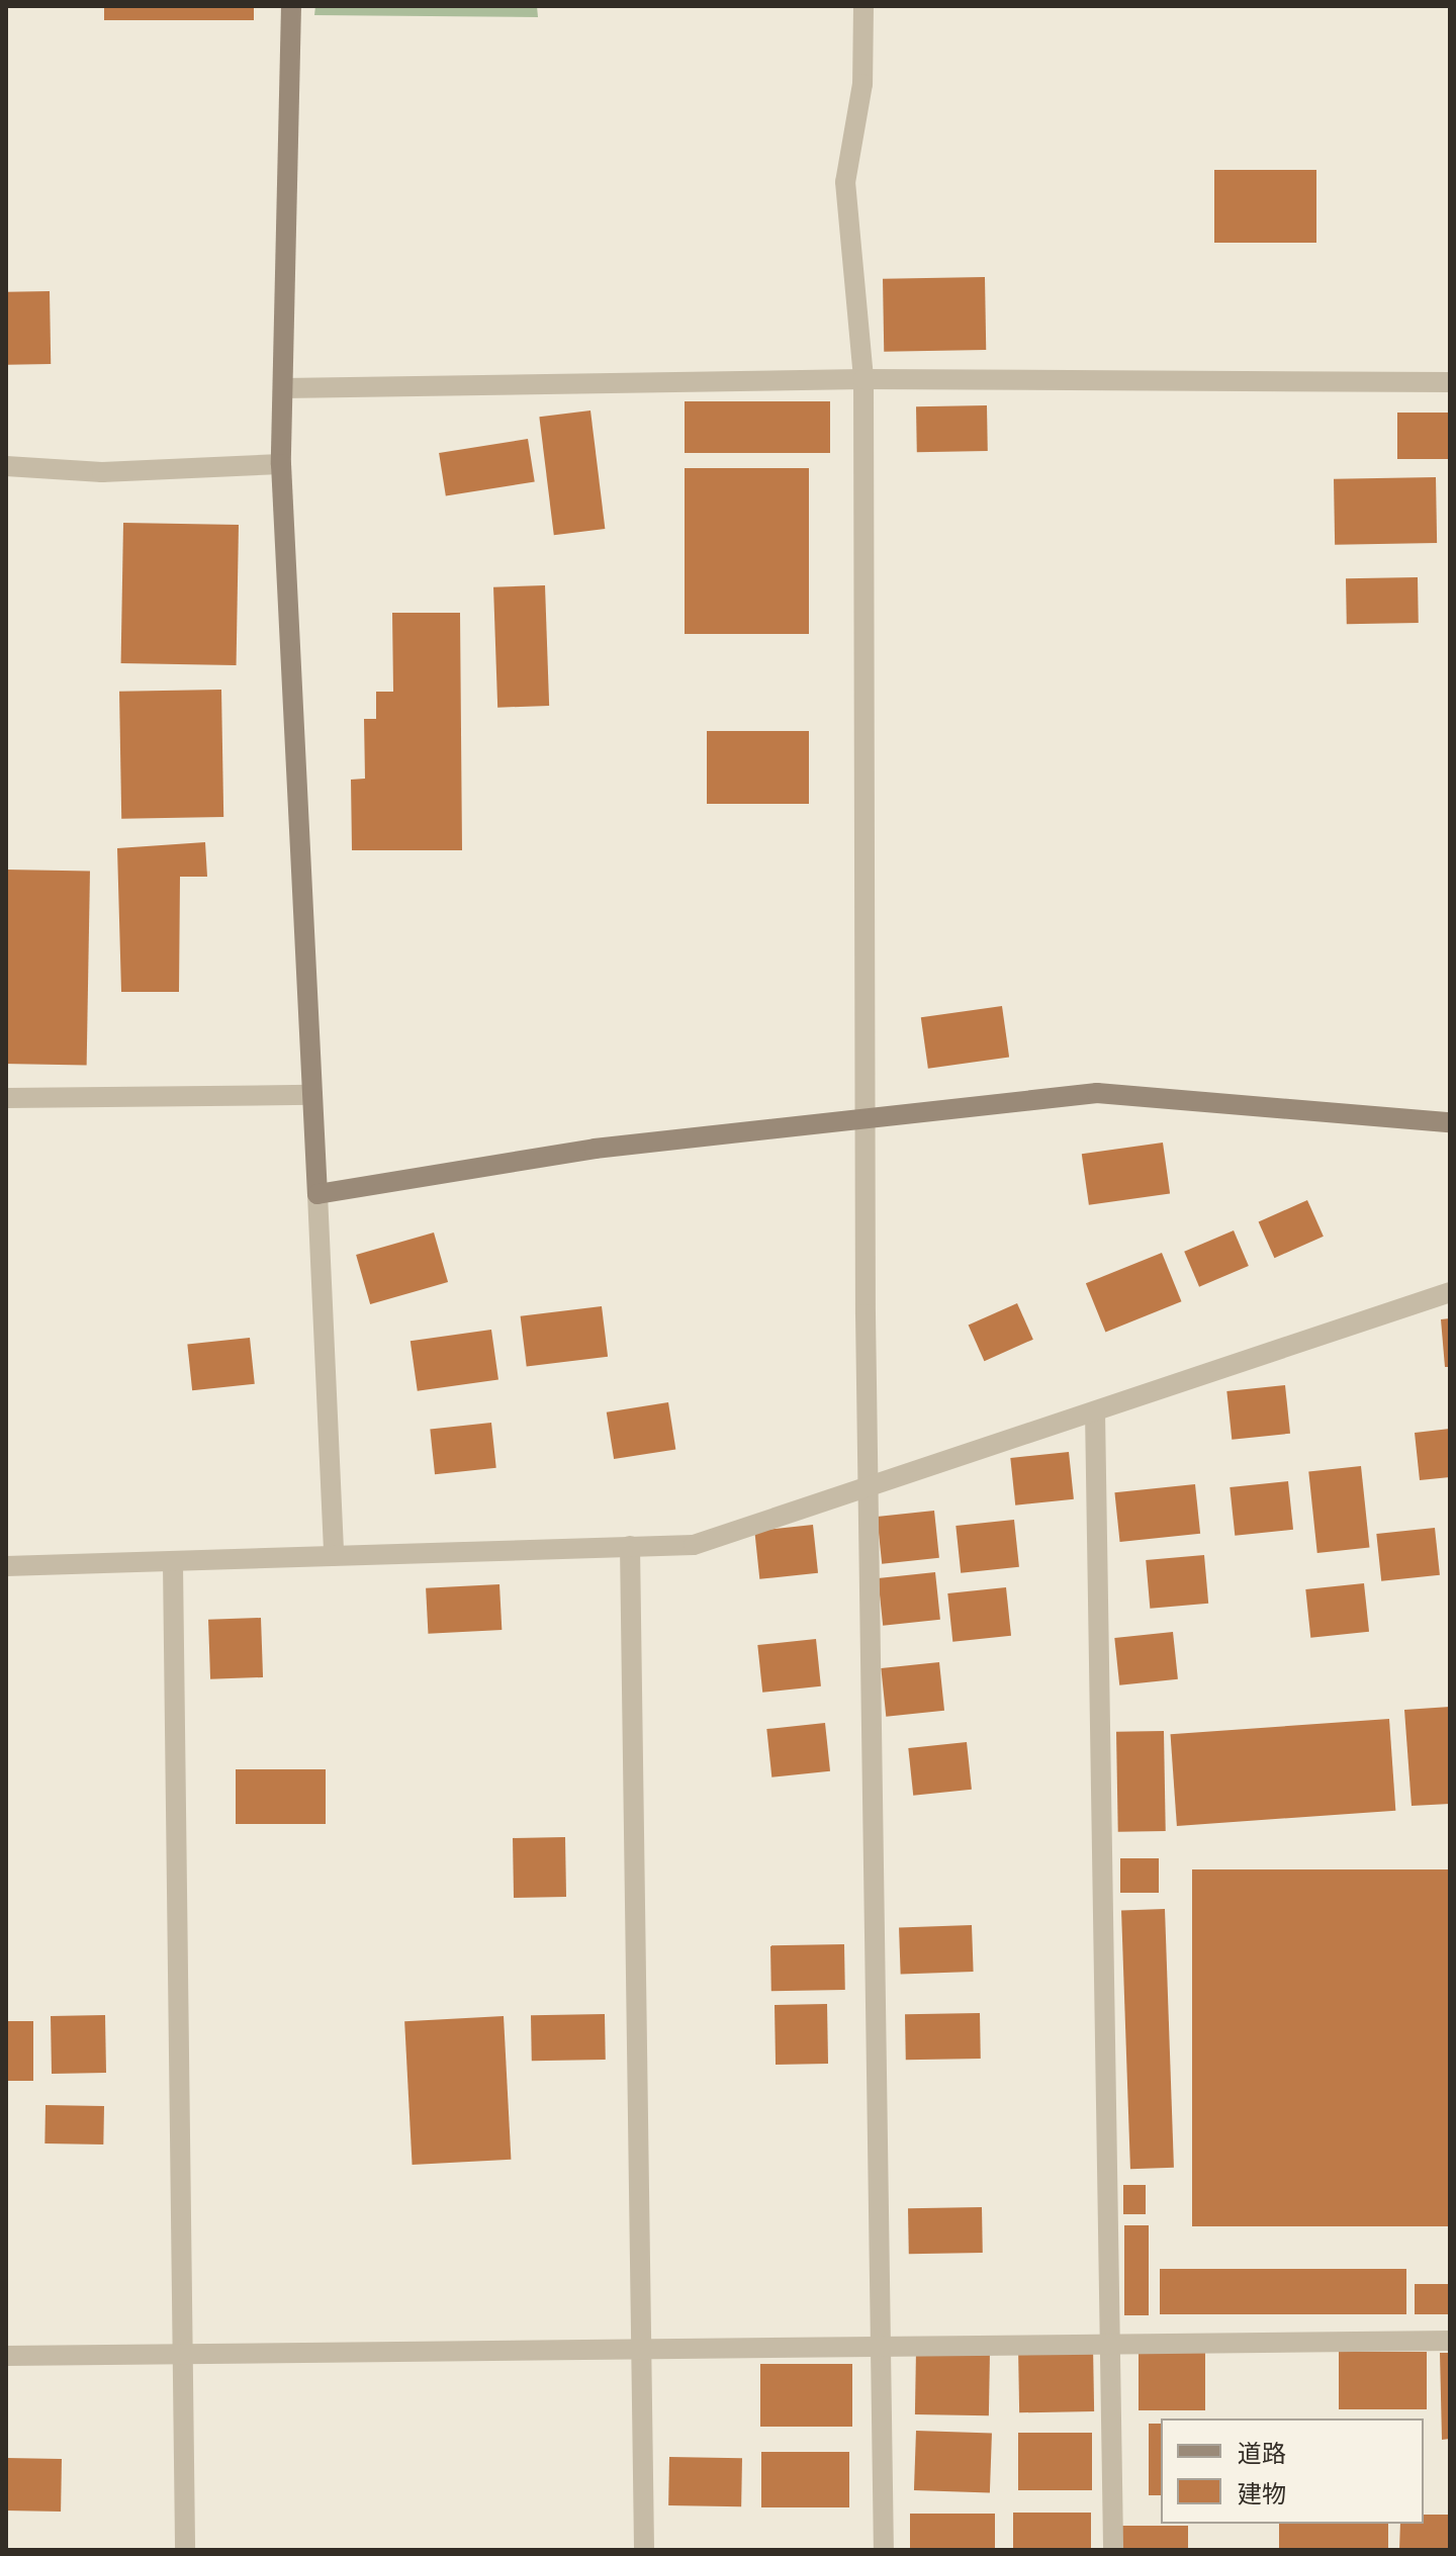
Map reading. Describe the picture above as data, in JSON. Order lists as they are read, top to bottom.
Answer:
{
  "legend": ["道路", "建物"]
}
